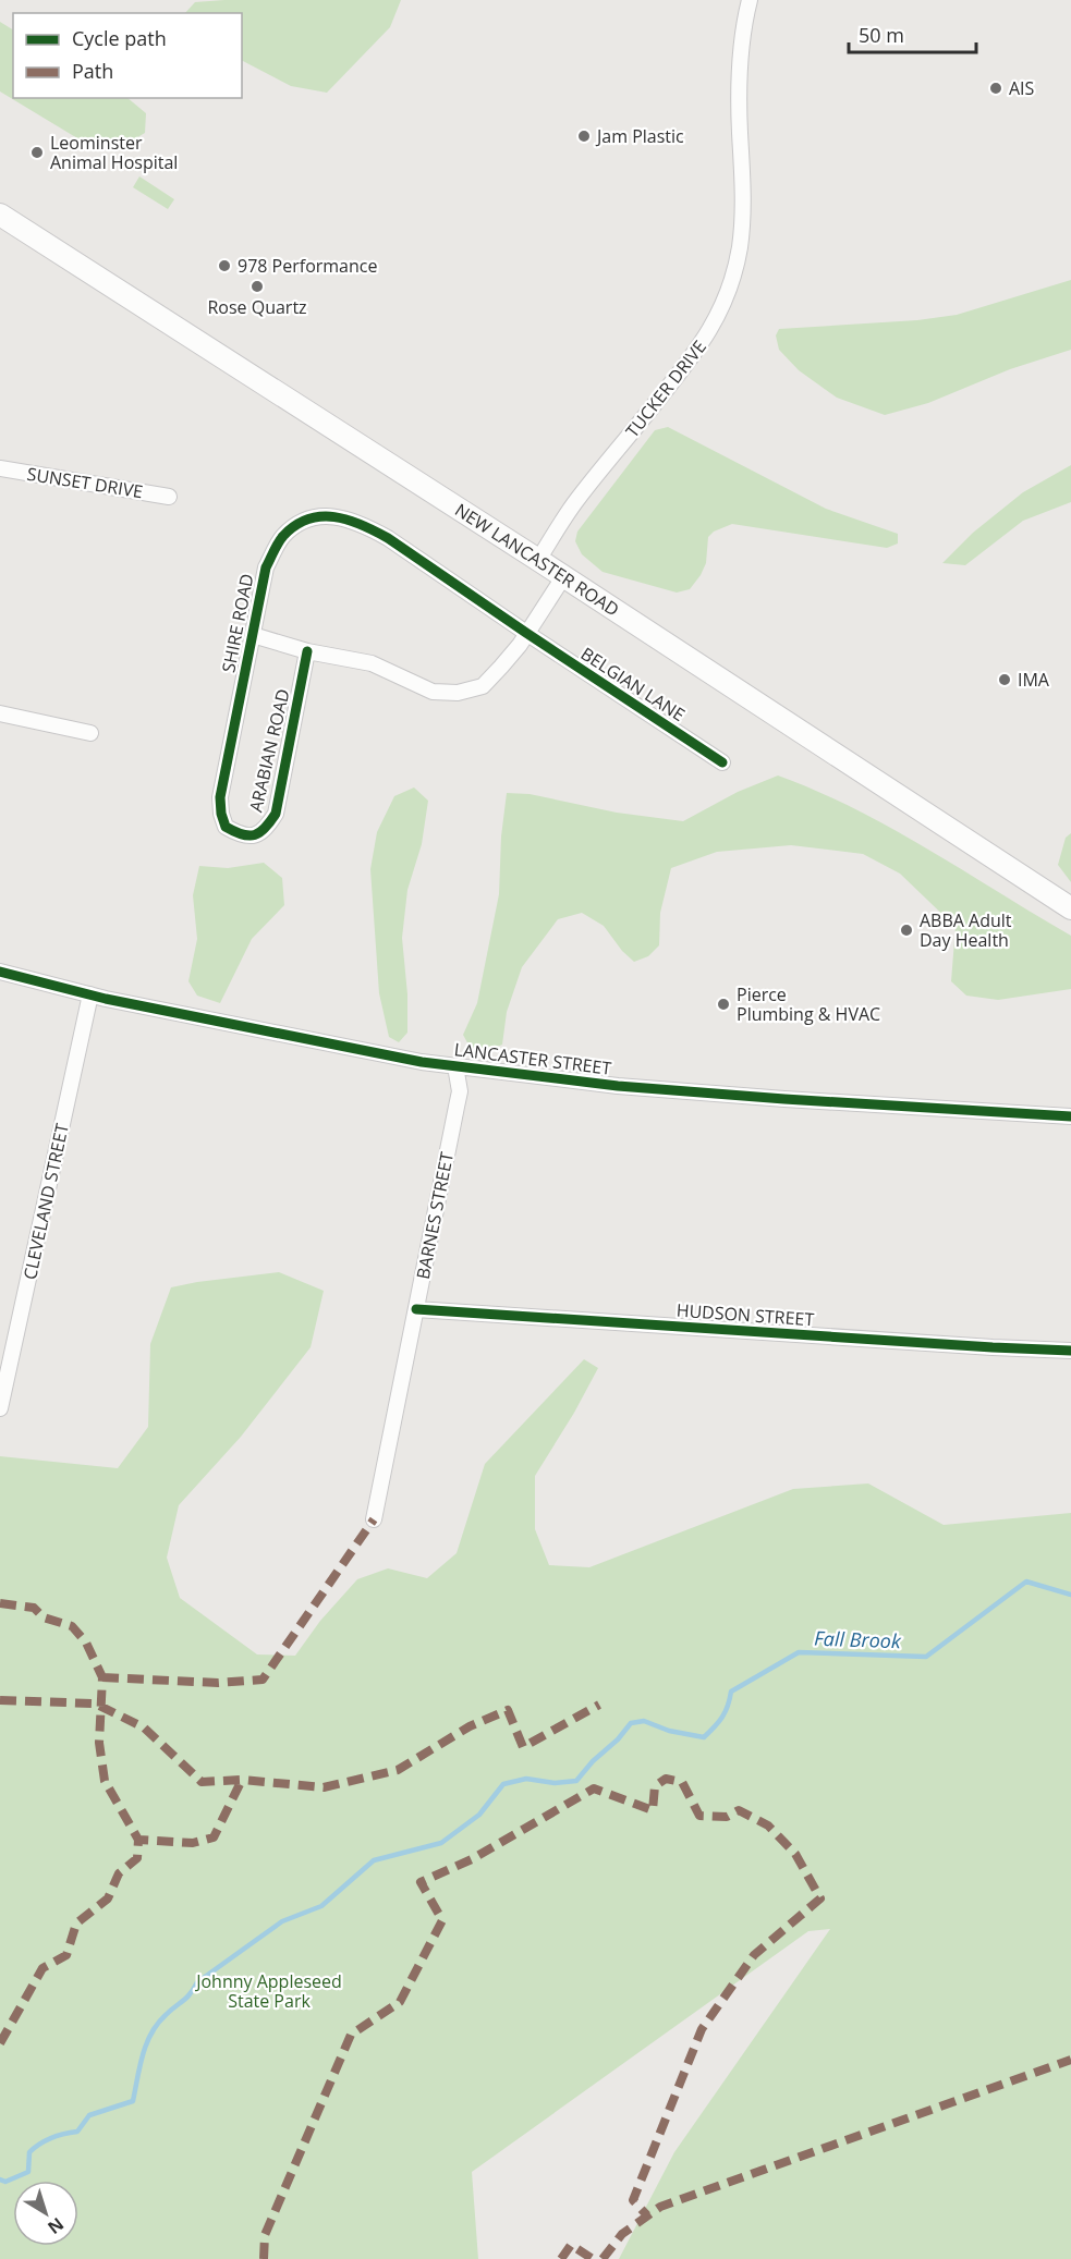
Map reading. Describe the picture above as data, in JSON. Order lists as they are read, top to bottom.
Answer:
{
  "streets": {
    "main road": ["NEW LANCASTER ROAD"],
    "street": [
      "TUCKER DRIVE",
      "SUNSET DRIVE",
      "SHIRE ROAD",
      "BELGIAN LANE",
      "ARABIAN ROAD",
      "LANCASTER STREET",
      "CLEVELAND STREET",
      "BARNES STREET",
      "HUDSON STREET"
    ]
  },
  "crossings": [
    ["TUCKER DRIVE", "NEW LANCASTER ROAD"],
    ["SHIRE ROAD", "BELGIAN LANE"],
    ["SHIRE ROAD", "ARABIAN ROAD"],
    ["LANCASTER STREET", "CLEVELAND STREET"],
    ["LANCASTER STREET", "BARNES STREET"],
    ["BARNES STREET", "HUDSON STREET"]
  ],
  "water": ["Fall Brook"],
  "parks": ["Johnny Appleseed State Park"],
  "places": [
    "AIS",
    "Jam Plastic",
    "Leominster Animal Hospital",
    "978 Performance",
    "Rose Quartz",
    "IMA",
    "ABBA Adult Day Health",
    "Pierce Plumbing & HVAC"
  ],
  "legend": ["Cycle path", "Path"],
  "scale_bar": "50 m",
  "north": "bottom right"
}
